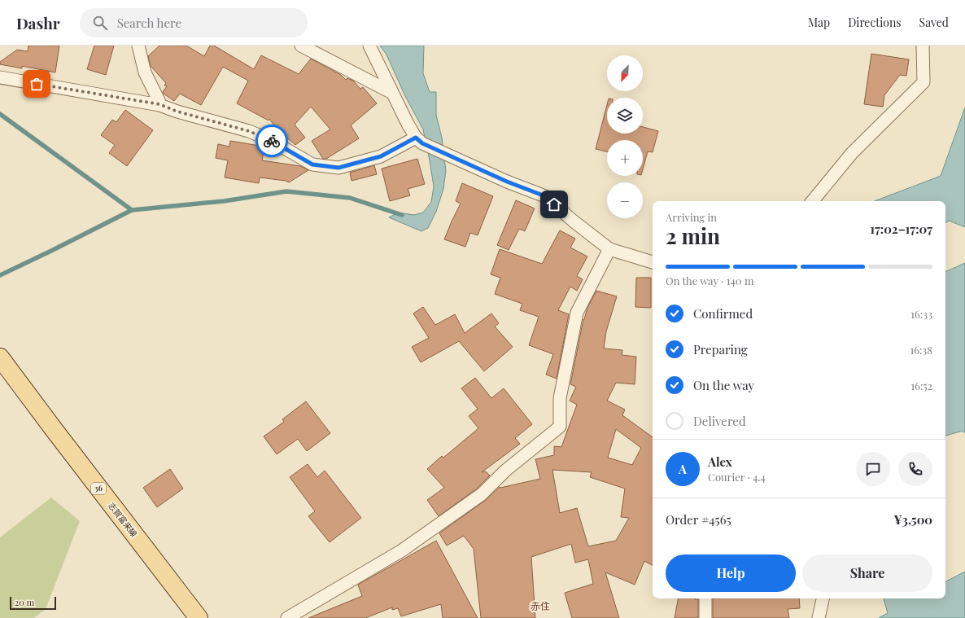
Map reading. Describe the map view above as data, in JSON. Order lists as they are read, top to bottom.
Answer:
{
  "streets": {
    "main road": ["36", "志賀富来線"]
  },
  "districts": ["赤住"],
  "scale_bar": "20 m",
  "north": "bottom left",
  "page": {
    "header": "Dashr",
    "search": "Search here",
    "nav": ["Map", "Directions", "Saved"],
    "map_buttons": ["+", "−"],
    "heading": ["2 min", "Arriving in", "17:02–17:07"],
    "panel": [
      "Alex",
      "Courier · 4.4",
      "Order #4565",
      "¥3,500"
    ],
    "bar": "On the way · 140 m",
    "list": [
      ["Confirmed", "16:33"],
      ["Preparing", "16:38"],
      ["On the way", "16:52"],
      "Delivered"
    ],
    "round": "A",
    "buttons": ["Help", "Share"],
    "scale": "20 m"
  }
}
